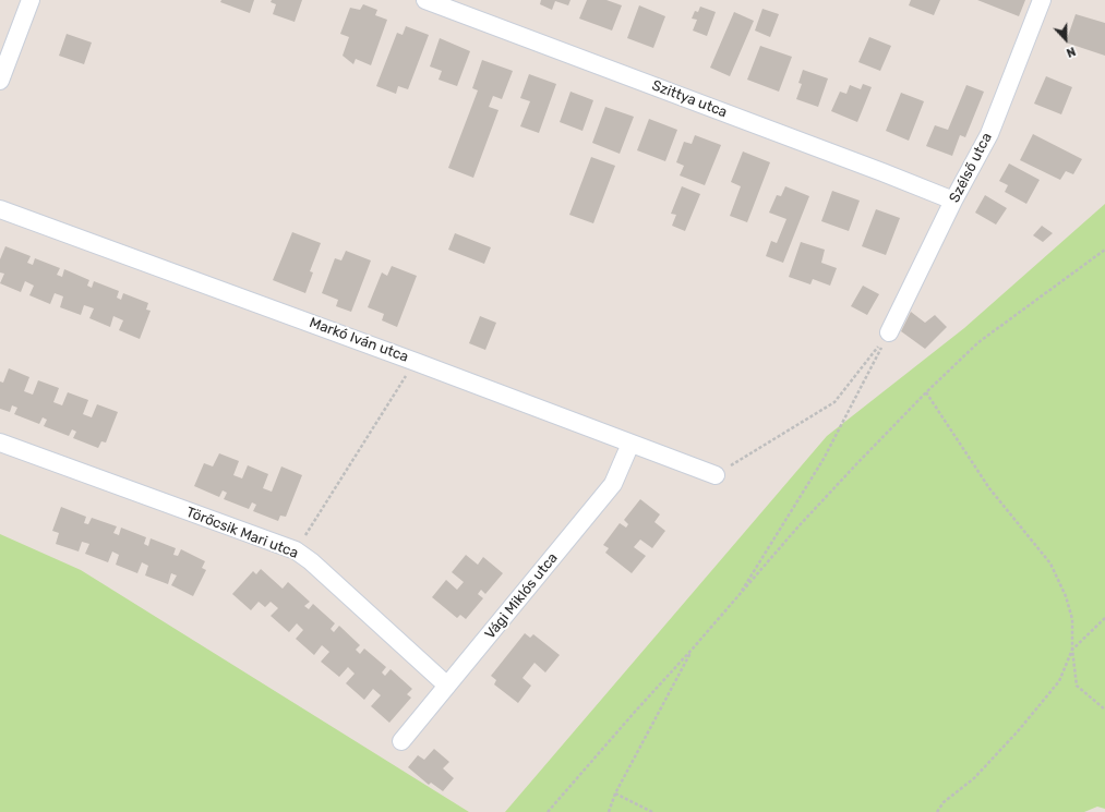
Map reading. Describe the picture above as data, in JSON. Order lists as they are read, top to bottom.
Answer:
{
  "streets": {
    "street": [
      "Szittya utca",
      "Szélső utca",
      "Markó Iván utca",
      "Törőcsik Mari utca",
      "Vági Miklós utca"
    ]
  },
  "crossings": [
    ["Szittya utca", "Szélső utca"],
    ["Markó Iván utca", "Vági Miklós utca"],
    ["Törőcsik Mari utca", "Vági Miklós utca"]
  ],
  "north": "bottom"
}
